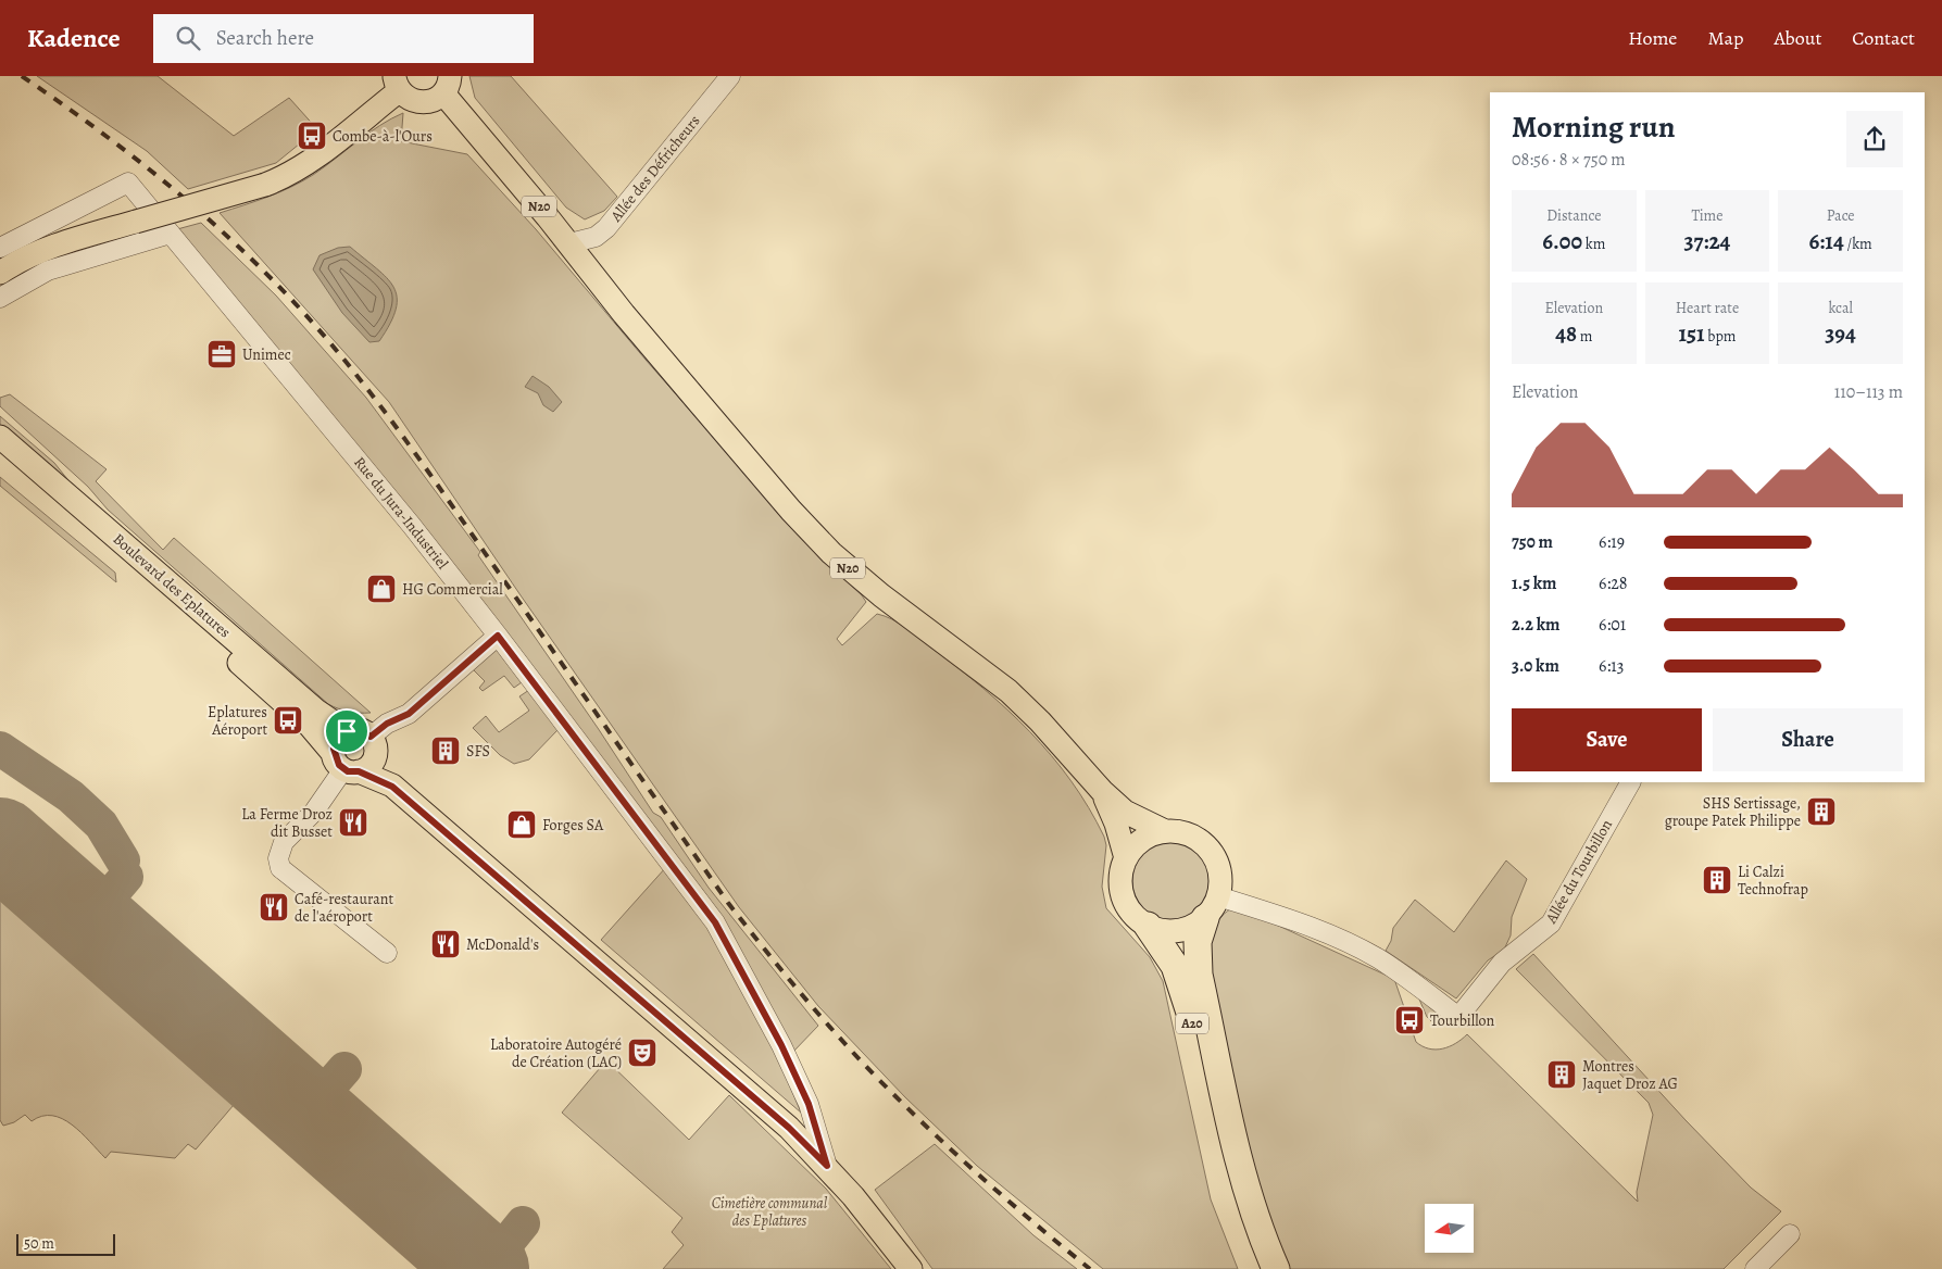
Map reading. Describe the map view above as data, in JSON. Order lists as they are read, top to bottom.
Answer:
{
  "streets": {
    "highway": ["A20"],
    "main road": ["N20", "Boulevard des Eplatures"],
    "street": ["Allée des Défricheurs", "Rue du Jura-Industriel", "Allée du Tourbillon"]
  },
  "crossings": [
    ["Allée des Défricheurs", "N20"],
    ["N20", "Allée du Tourbillon"],
    ["N20", "A20"],
    ["Rue du Jura-Industriel", "Boulevard des Eplatures"],
    ["Allée du Tourbillon", "A20"]
  ],
  "parks": ["Cimetière communal des Eplatures"],
  "places": {
    "bus stop": ["Combe-à-l'Ours", "Eplatures Aéroport", "Tourbillon"],
    "office": ["Unimec"],
    "shop": ["HG Commercial", "Forges SA"],
    "building": [
      "SFS",
      "SHS Sertissage, groupe Patek Philippe",
      "Li Calzi Technofrap",
      "Montres Jaquet Droz AG"
    ],
    "restaurant": ["La Ferme Droz dit Busset", "Café-restaurant de l'aéroport", "McDonald's"],
    "theatre": ["Laboratoire Autogéré de Création (LAC)"]
  },
  "scale_bar": "50 m",
  "north": "left",
  "page": {
    "header": "Kadence",
    "search": "Search here",
    "nav": [
      "Home",
      "Map",
      "About",
      "Contact"
    ],
    "heading": ["Morning run", "08:56 · 8 × 750 m"],
    "stats": [
      ["Distance", "6.00 km"],
      ["Time", "37:24"],
      ["Pace", "6:14 /km"],
      ["Elevation", "48 m"],
      ["Heart rate", "151 bpm"],
      ["kcal", "394"]
    ],
    "chart": ["Elevation", "110–113 m"],
    "list": [
      {
        "name": "750 m",
        "note": "6:19"
      },
      {
        "name": "1.5 km",
        "note": "6:28"
      },
      {
        "name": "2.2 km",
        "note": "6:01"
      },
      {
        "name": "3.0 km",
        "note": "6:13"
      }
    ],
    "buttons": ["Save", "Share"],
    "scale": "50 m"
  }
}
